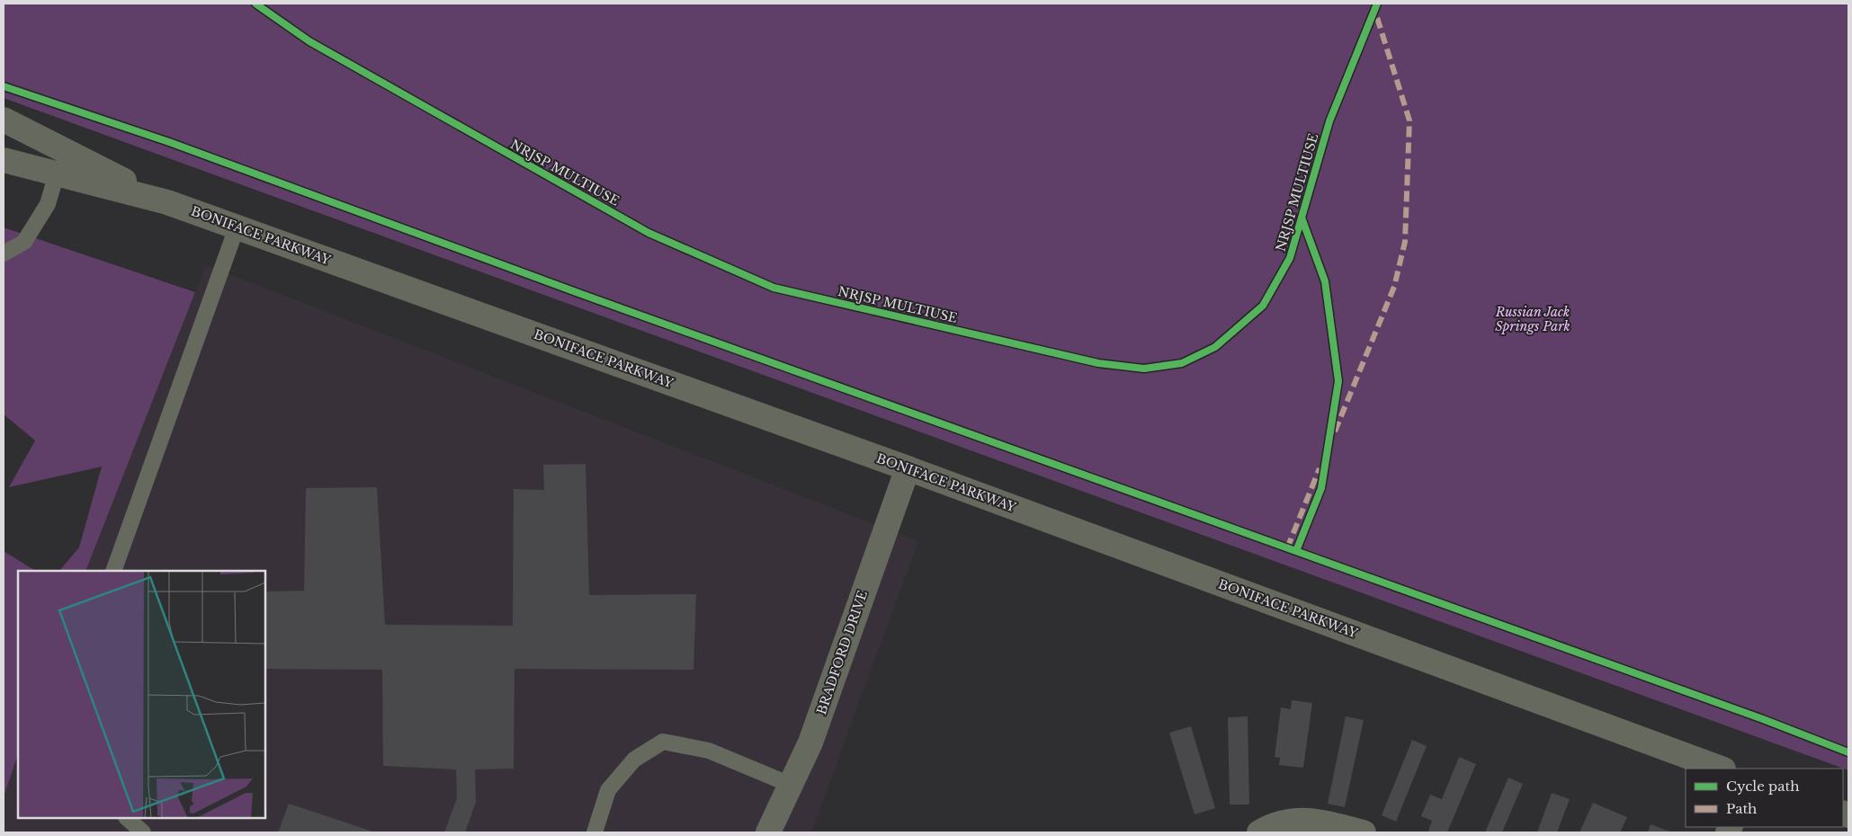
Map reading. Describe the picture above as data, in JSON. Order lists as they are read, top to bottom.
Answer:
{
  "streets": {
    "main road": ["BONIFACE PARKWAY"],
    "street": ["BRADFORD DRIVE"],
    "cycle path": ["NRJSP MULTIUSE"]
  },
  "crossings": [
    ["BONIFACE PARKWAY", "BRADFORD DRIVE"]
  ],
  "parks": ["Russian Jack Springs Park"],
  "legend": ["Cycle path", "Path"]
}
